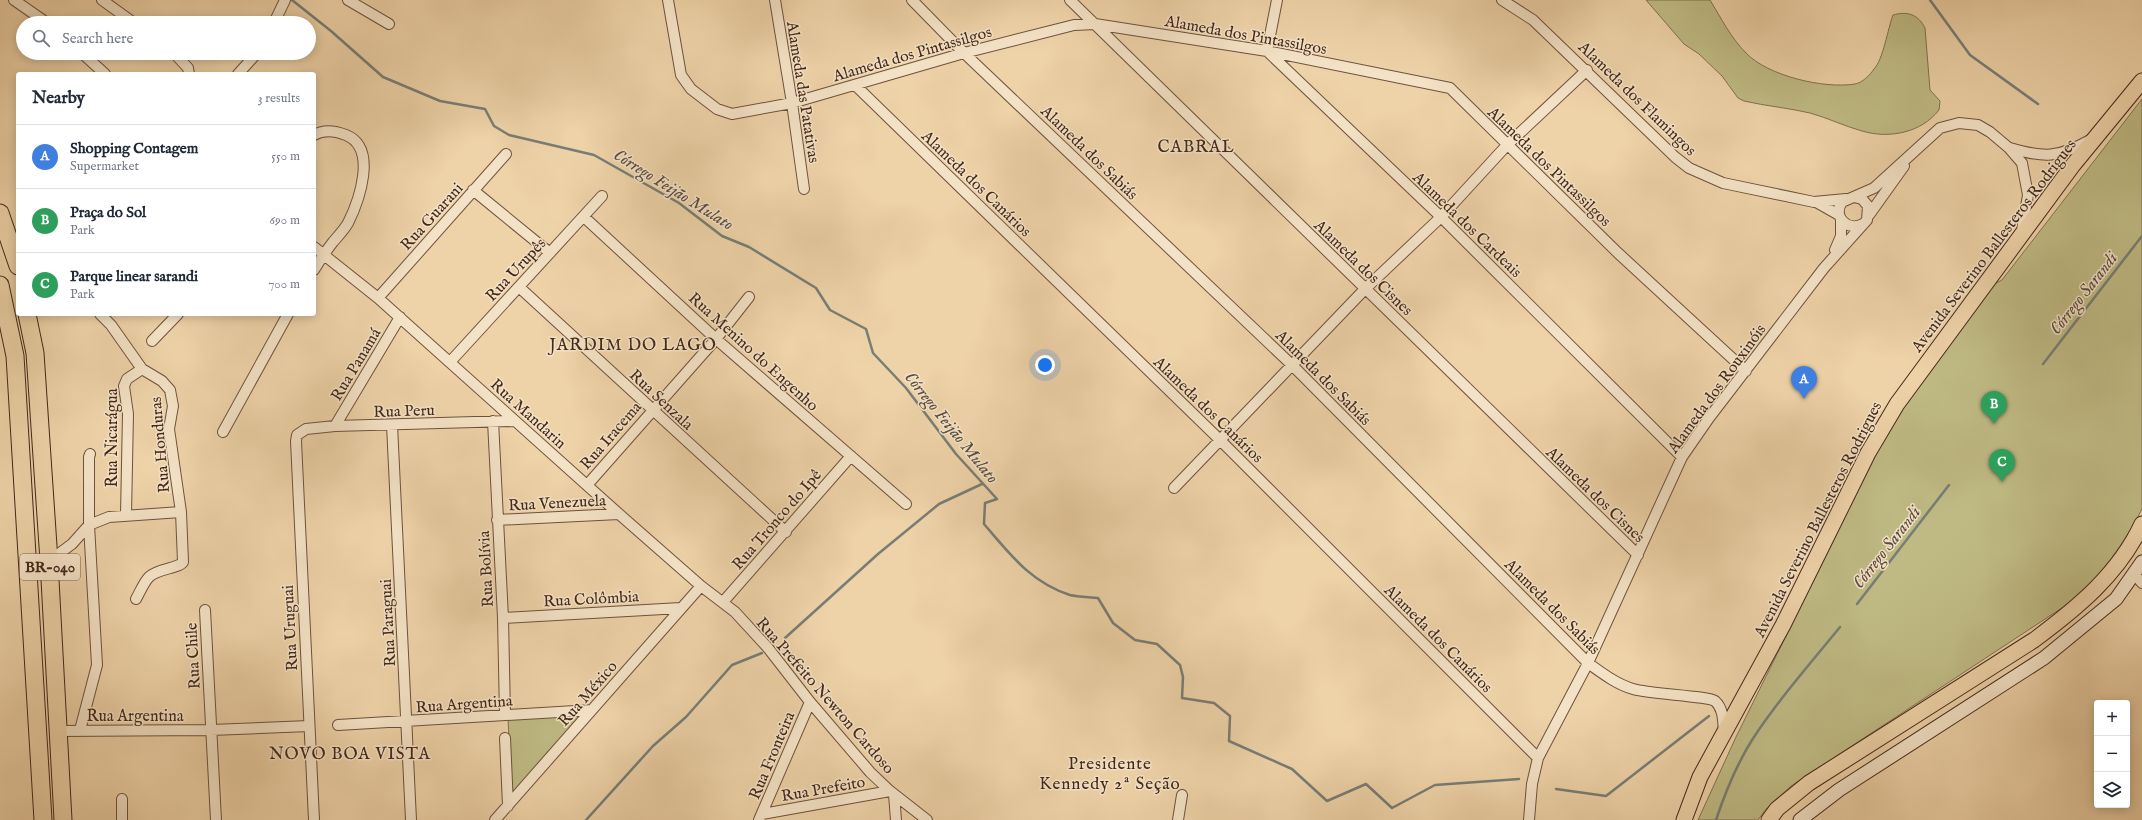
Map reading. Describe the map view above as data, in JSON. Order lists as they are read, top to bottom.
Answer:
{
  "streets": {
    "highway": ["BR-040"],
    "main road": ["Avenida Severino Ballesteros Rodrigues"],
    "street": [
      "Alameda dos Pintassilgos",
      "Alameda das Patativas",
      "Alameda dos Flamingos",
      "Alameda dos Sabiás",
      "Alameda dos Canários",
      "Rua Guarani",
      "Alameda dos Cardeais",
      "Alameda dos Cisnes",
      "Rua Urupês",
      "Rua Menino do Engenho",
      "Rua Panamá",
      "Alameda dos Rouxinóis",
      "Rua Senzala",
      "Rua Peru",
      "Rua Mandarin",
      "Rua Iracema",
      "Rua Nicarágua",
      "Rua Honduras",
      "Rua Venezuela",
      "Rua Tronco do Ipê",
      "Rua Bolívia",
      "Rua Colômbia",
      "Rua Paraguai",
      "Rua Uruguai",
      "Rua Chile",
      "Rua México",
      "Rua Prefeito Newton Cardoso",
      "Rua Argentina",
      "Rua Fronteira",
      "Rua Prefeito"
    ]
  },
  "crossings": [
    ["Alameda dos Pintassilgos", "Alameda das Patativas"],
    ["Alameda dos Pintassilgos", "Alameda dos Sabiás"],
    ["Alameda dos Pintassilgos", "Alameda dos Canários"],
    ["Alameda dos Pintassilgos", "Alameda dos Cardeais"],
    ["Alameda dos Pintassilgos", "Alameda dos Cisnes"],
    ["Alameda dos Pintassilgos", "Alameda dos Rouxinóis"],
    ["Alameda dos Flamingos", "Alameda dos Rouxinóis"],
    ["Alameda dos Sabiás", "Avenida Severino Ballesteros Rodrigues"],
    ["Alameda dos Sabiás", "Alameda dos Rouxinóis"],
    ["Alameda dos Canários", "Alameda dos Rouxinóis"],
    ["Rua Guarani", "Rua Mandarin"],
    ["Alameda dos Cardeais", "Alameda dos Rouxinóis"],
    ["Avenida Severino Ballesteros Rodrigues", "Alameda dos Rouxinóis"],
    ["Alameda dos Cisnes", "Alameda dos Rouxinóis"],
    ["Rua Urupês", "Rua Menino do Engenho"],
    ["Rua Urupês", "Rua Senzala"],
    ["Rua Urupês", "Rua Mandarin"],
    ["Rua Menino do Engenho", "Rua Iracema"],
    ["Rua Menino do Engenho", "Rua Tronco do Ipê"],
    ["Rua Panamá", "Rua Peru"],
    ["Rua Panamá", "Rua Mandarin"],
    ["Rua Senzala", "Rua Iracema"],
    ["Rua Senzala", "Rua Tronco do Ipê"],
    ["Rua Peru", "Rua Mandarin"],
    ["Rua Peru", "Rua Bolívia"],
    ["Rua Peru", "Rua Paraguai"],
    ["Rua Peru", "Rua Uruguai"],
    ["Rua Mandarin", "Rua Iracema"],
    ["Rua Mandarin", "Rua Venezuela"],
    ["Rua Mandarin", "Rua Tronco do Ipê"],
    ["Rua Mandarin", "Rua México"],
    ["Rua Mandarin", "Rua Prefeito Newton Cardoso"],
    ["Rua Nicarágua", "Rua Honduras"],
    ["Rua Venezuela", "Rua Bolívia"],
    ["Rua Tronco do Ipê", "Rua Prefeito Newton Cardoso"],
    ["BR-040", "Rua Argentina"],
    ["Rua Bolívia", "Rua Colômbia"],
    ["Rua Bolívia", "Rua Argentina"],
    ["Rua Colômbia", "Rua México"],
    ["Rua Paraguai", "Rua Argentina"],
    ["Rua Uruguai", "Rua Argentina"],
    ["Rua Chile", "Rua Argentina"],
    ["Rua México", "Rua Argentina"],
    ["Rua Prefeito Newton Cardoso", "Rua Fronteira"],
    ["Rua Prefeito Newton Cardoso", "Rua Prefeito"],
    ["Rua Fronteira", "Rua Prefeito"]
  ],
  "districts": [
    "CABRAL",
    "JARDIM DO LAGO",
    "NOVO BOA VISTA",
    "Presidente Kennedy 2ª Seção"
  ],
  "water": ["Córrego Feijão Mulato", "Córrego Sarandi"],
  "page": {
    "search": "Search here",
    "heading": ["Nearby", "3 results"],
    "list": [
      {
        "mark": "A",
        "name": "Shopping Contagem",
        "note": "Supermarket",
        "value": "550 m"
      },
      {
        "mark": "B",
        "name": "Praça do Sol",
        "note": "Park",
        "value": "690 m"
      },
      {
        "mark": "C",
        "name": "Parque linear sarandi",
        "note": "Park",
        "value": "700 m"
      }
    ],
    "pins": ["A", "B", "C"],
    "map_buttons": ["+", "−"]
  }
}
